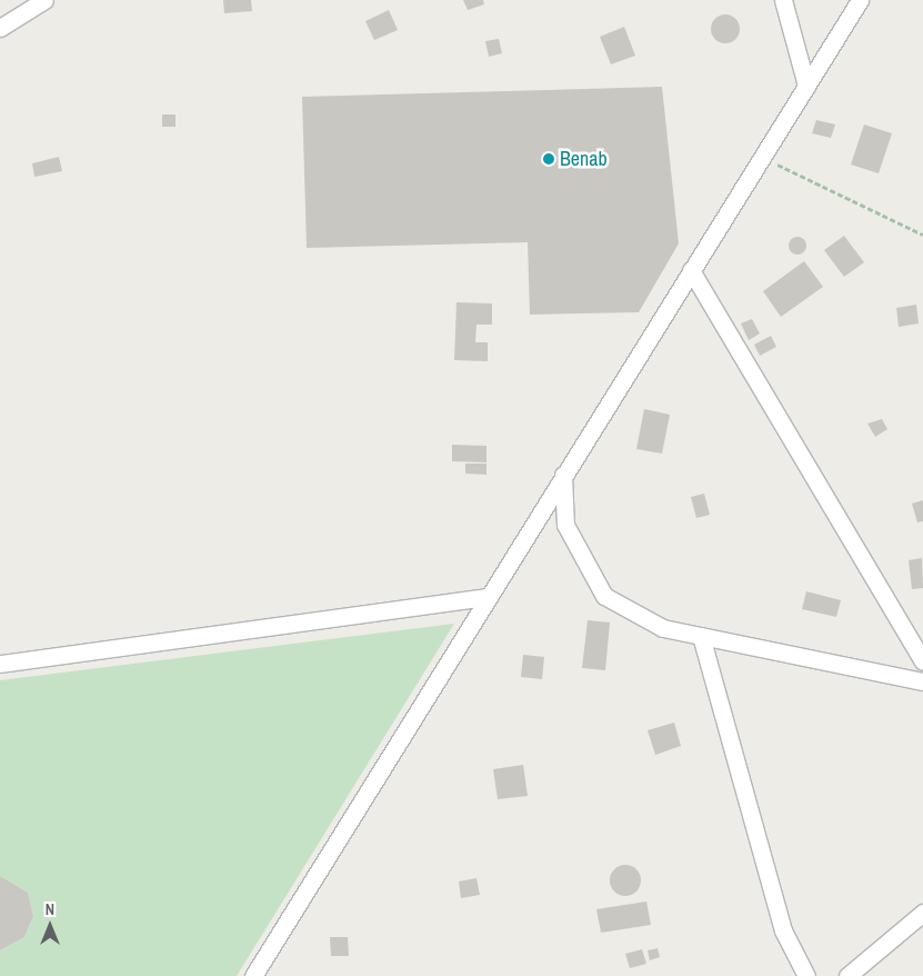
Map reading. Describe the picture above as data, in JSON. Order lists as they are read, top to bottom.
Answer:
{
  "places": ["Benab"],
  "north": "top"
}
